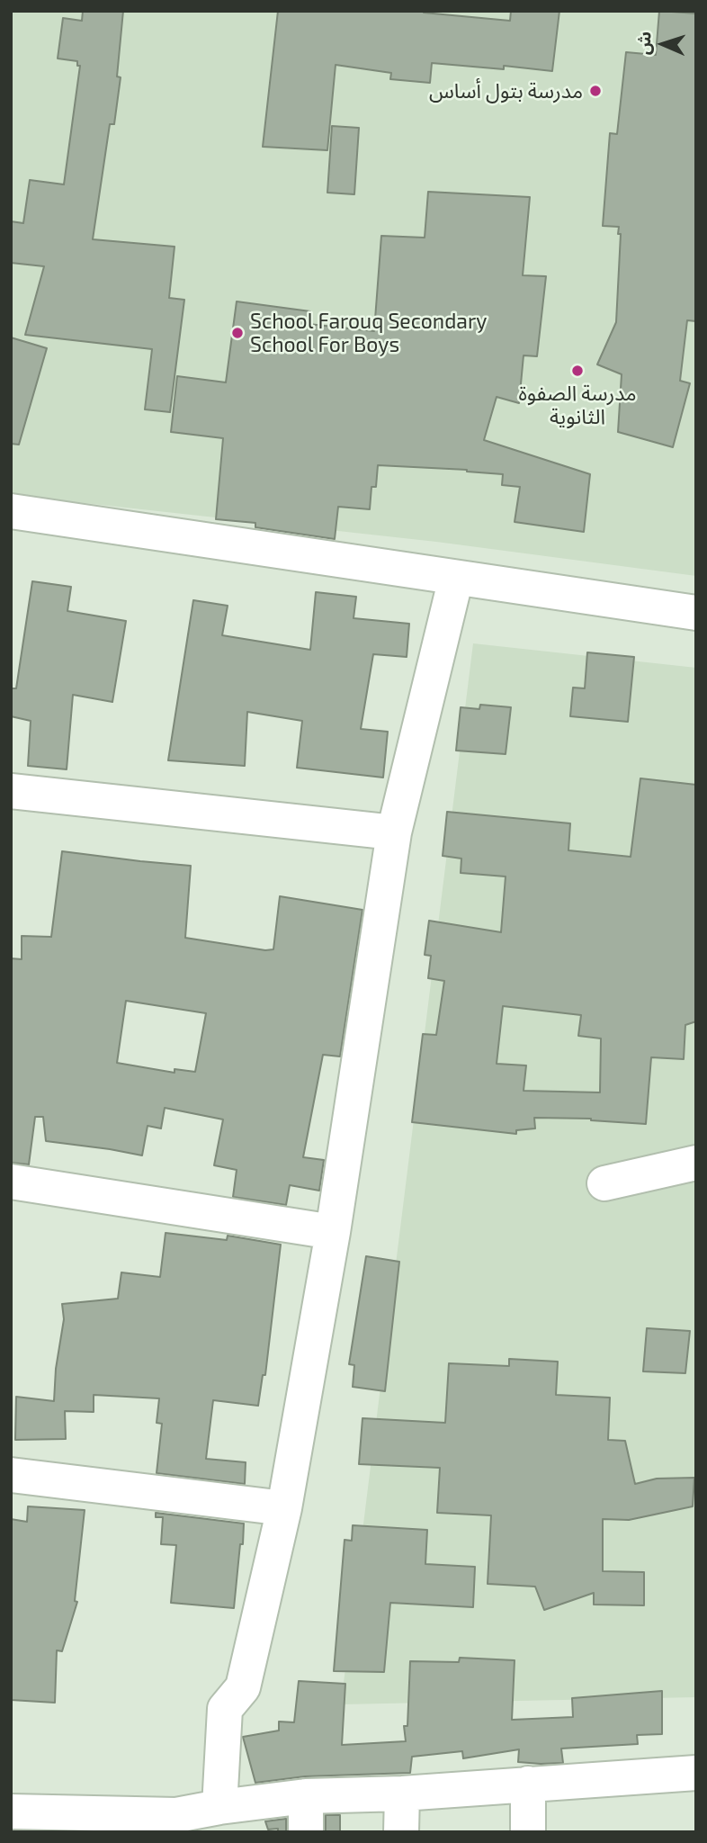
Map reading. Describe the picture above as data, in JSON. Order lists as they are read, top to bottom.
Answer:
{
  "places": ["مدرسة بتول أساس", "School Farouq Secondary School For Boys", "مدرسة الصفوة الثانوية"],
  "north": "left"
}
